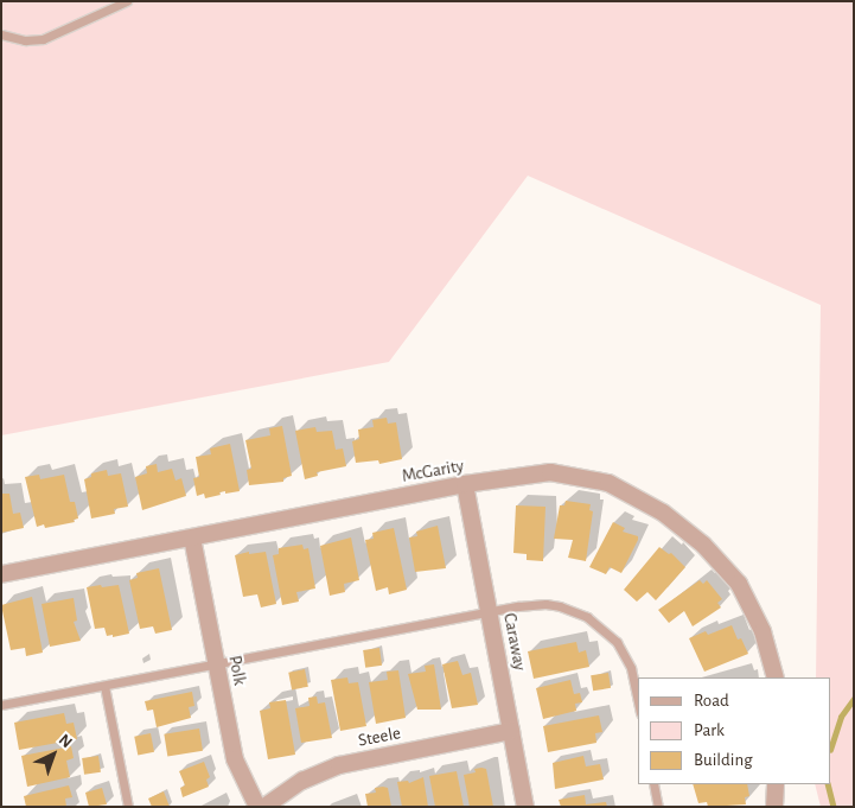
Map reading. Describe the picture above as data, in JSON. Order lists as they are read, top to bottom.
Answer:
{
  "streets": {
    "street": [
      "McGarity",
      "Caraway",
      "Polk",
      "Steele"
    ]
  },
  "crossings": [
    ["McGarity", "Caraway"],
    ["McGarity", "Polk"],
    ["Caraway", "Steele"]
  ],
  "legend": ["Road", "Park", "Building"],
  "north": "top right"
}
